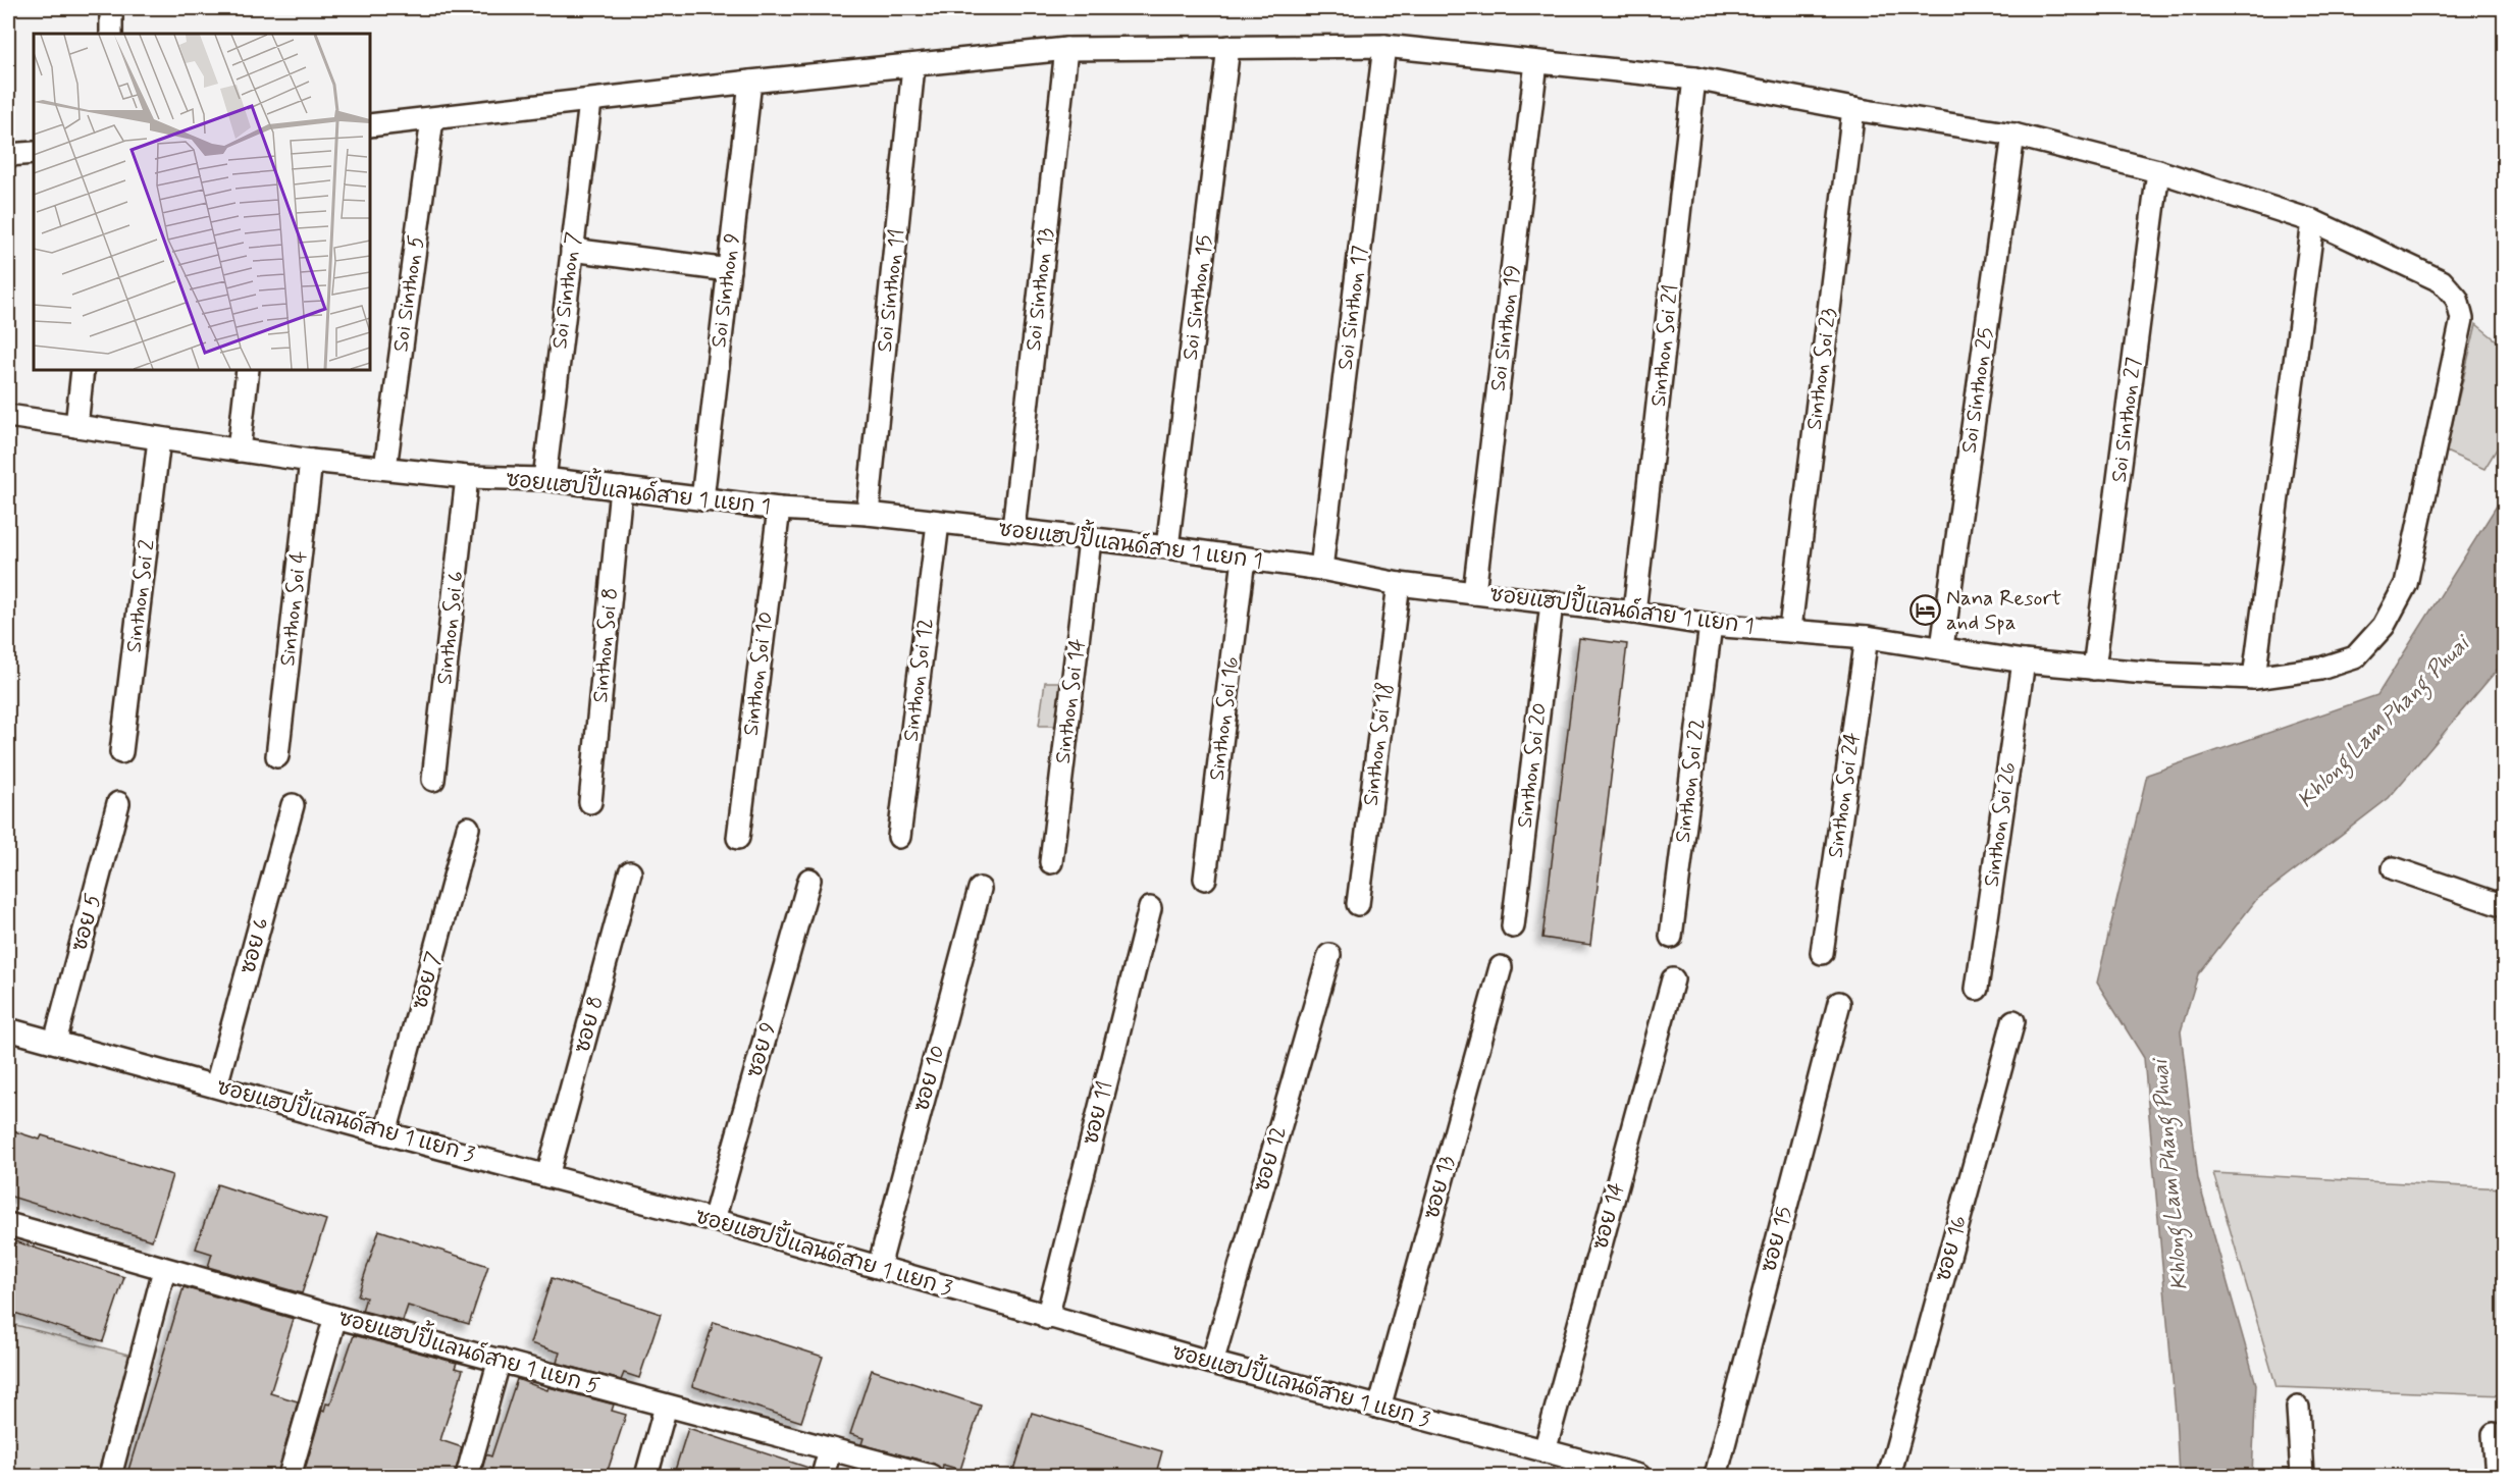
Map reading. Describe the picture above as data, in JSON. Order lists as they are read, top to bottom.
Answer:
{
  "streets": {
    "street": [
      "Soi Sinthon 13",
      "Soi Sinthon 7",
      "Soi Sinthon 9",
      "Soi Sinthon 11",
      "Soi Sinthon 5",
      "Soi Sinthon 15",
      "Soi Sinthon 17",
      "Soi Sinthon 19",
      "Sinthon Soi 21",
      "Sinthon Soi 23",
      "Soi Sinthon 25",
      "Soi Sinthon 27",
      "ซอยแฮปปี้แลนด์สาย 1 แยก 1",
      "Sinthon Soi 2",
      "Sinthon Soi 4",
      "Sinthon Soi 6",
      "Sinthon Soi 8",
      "Sinthon Soi 10",
      "Sinthon Soi 12",
      "Sinthon Soi 14",
      "Sinthon Soi 16",
      "Sinthon Soi 18",
      "Sinthon Soi 20",
      "Sinthon Soi 22",
      "Sinthon Soi 24",
      "Sinthon Soi 26",
      "ซอย 5",
      "ซอย 6",
      "ซอย 7",
      "ซอย 8",
      "ซอย 9",
      "ซอย 10",
      "ซอย 11",
      "ซอยแฮปปี้แลนด์สาย 1 แยก 3",
      "ซอย 12",
      "ซอย 13",
      "ซอย 14",
      "ซอย 15",
      "ซอย 16",
      "ซอยแฮปปี้แลนด์สาย 1 แยก 5"
    ]
  },
  "crossings": [
    ["Soi Sinthon 13", "ซอยแฮปปี้แลนด์สาย 1 แยก 1"],
    ["Soi Sinthon 7", "ซอยแฮปปี้แลนด์สาย 1 แยก 1"],
    ["Soi Sinthon 9", "ซอยแฮปปี้แลนด์สาย 1 แยก 1"],
    ["Soi Sinthon 11", "ซอยแฮปปี้แลนด์สาย 1 แยก 1"],
    ["Soi Sinthon 5", "ซอยแฮปปี้แลนด์สาย 1 แยก 1"],
    ["Soi Sinthon 15", "ซอยแฮปปี้แลนด์สาย 1 แยก 1"],
    ["Soi Sinthon 17", "ซอยแฮปปี้แลนด์สาย 1 แยก 1"],
    ["Soi Sinthon 19", "ซอยแฮปปี้แลนด์สาย 1 แยก 1"],
    ["Sinthon Soi 21", "ซอยแฮปปี้แลนด์สาย 1 แยก 1"],
    ["Sinthon Soi 23", "ซอยแฮปปี้แลนด์สาย 1 แยก 1"],
    ["Soi Sinthon 25", "ซอยแฮปปี้แลนด์สาย 1 แยก 1"],
    ["Soi Sinthon 27", "ซอยแฮปปี้แลนด์สาย 1 แยก 1"],
    ["ซอยแฮปปี้แลนด์สาย 1 แยก 1", "Sinthon Soi 2"],
    ["ซอยแฮปปี้แลนด์สาย 1 แยก 1", "Sinthon Soi 4"],
    ["ซอยแฮปปี้แลนด์สาย 1 แยก 1", "Sinthon Soi 6"],
    ["ซอยแฮปปี้แลนด์สาย 1 แยก 1", "Sinthon Soi 8"],
    ["ซอยแฮปปี้แลนด์สาย 1 แยก 1", "Sinthon Soi 10"],
    ["ซอยแฮปปี้แลนด์สาย 1 แยก 1", "Sinthon Soi 12"],
    ["ซอยแฮปปี้แลนด์สาย 1 แยก 1", "Sinthon Soi 14"],
    ["ซอยแฮปปี้แลนด์สาย 1 แยก 1", "Sinthon Soi 16"],
    ["ซอยแฮปปี้แลนด์สาย 1 แยก 1", "Sinthon Soi 18"],
    ["ซอยแฮปปี้แลนด์สาย 1 แยก 1", "Sinthon Soi 20"],
    ["ซอยแฮปปี้แลนด์สาย 1 แยก 1", "Sinthon Soi 22"],
    ["ซอยแฮปปี้แลนด์สาย 1 แยก 1", "Sinthon Soi 24"],
    ["ซอยแฮปปี้แลนด์สาย 1 แยก 1", "Sinthon Soi 26"],
    ["ซอย 5", "ซอยแฮปปี้แลนด์สาย 1 แยก 3"],
    ["ซอย 6", "ซอยแฮปปี้แลนด์สาย 1 แยก 3"],
    ["ซอย 7", "ซอยแฮปปี้แลนด์สาย 1 แยก 3"],
    ["ซอย 8", "ซอยแฮปปี้แลนด์สาย 1 แยก 3"],
    ["ซอย 9", "ซอยแฮปปี้แลนด์สาย 1 แยก 3"],
    ["ซอย 10", "ซอยแฮปปี้แลนด์สาย 1 แยก 3"],
    ["ซอย 11", "ซอยแฮปปี้แลนด์สาย 1 แยก 3"],
    ["ซอยแฮปปี้แลนด์สาย 1 แยก 3", "ซอย 12"],
    ["ซอยแฮปปี้แลนด์สาย 1 แยก 3", "ซอย 13"],
    ["ซอยแฮปปี้แลนด์สาย 1 แยก 3", "ซอย 14"]
  ],
  "water": ["Khlong Lam Phang Phuai"],
  "places": {
    "hotel": ["Nana Resort and Spa"]
  }
}
